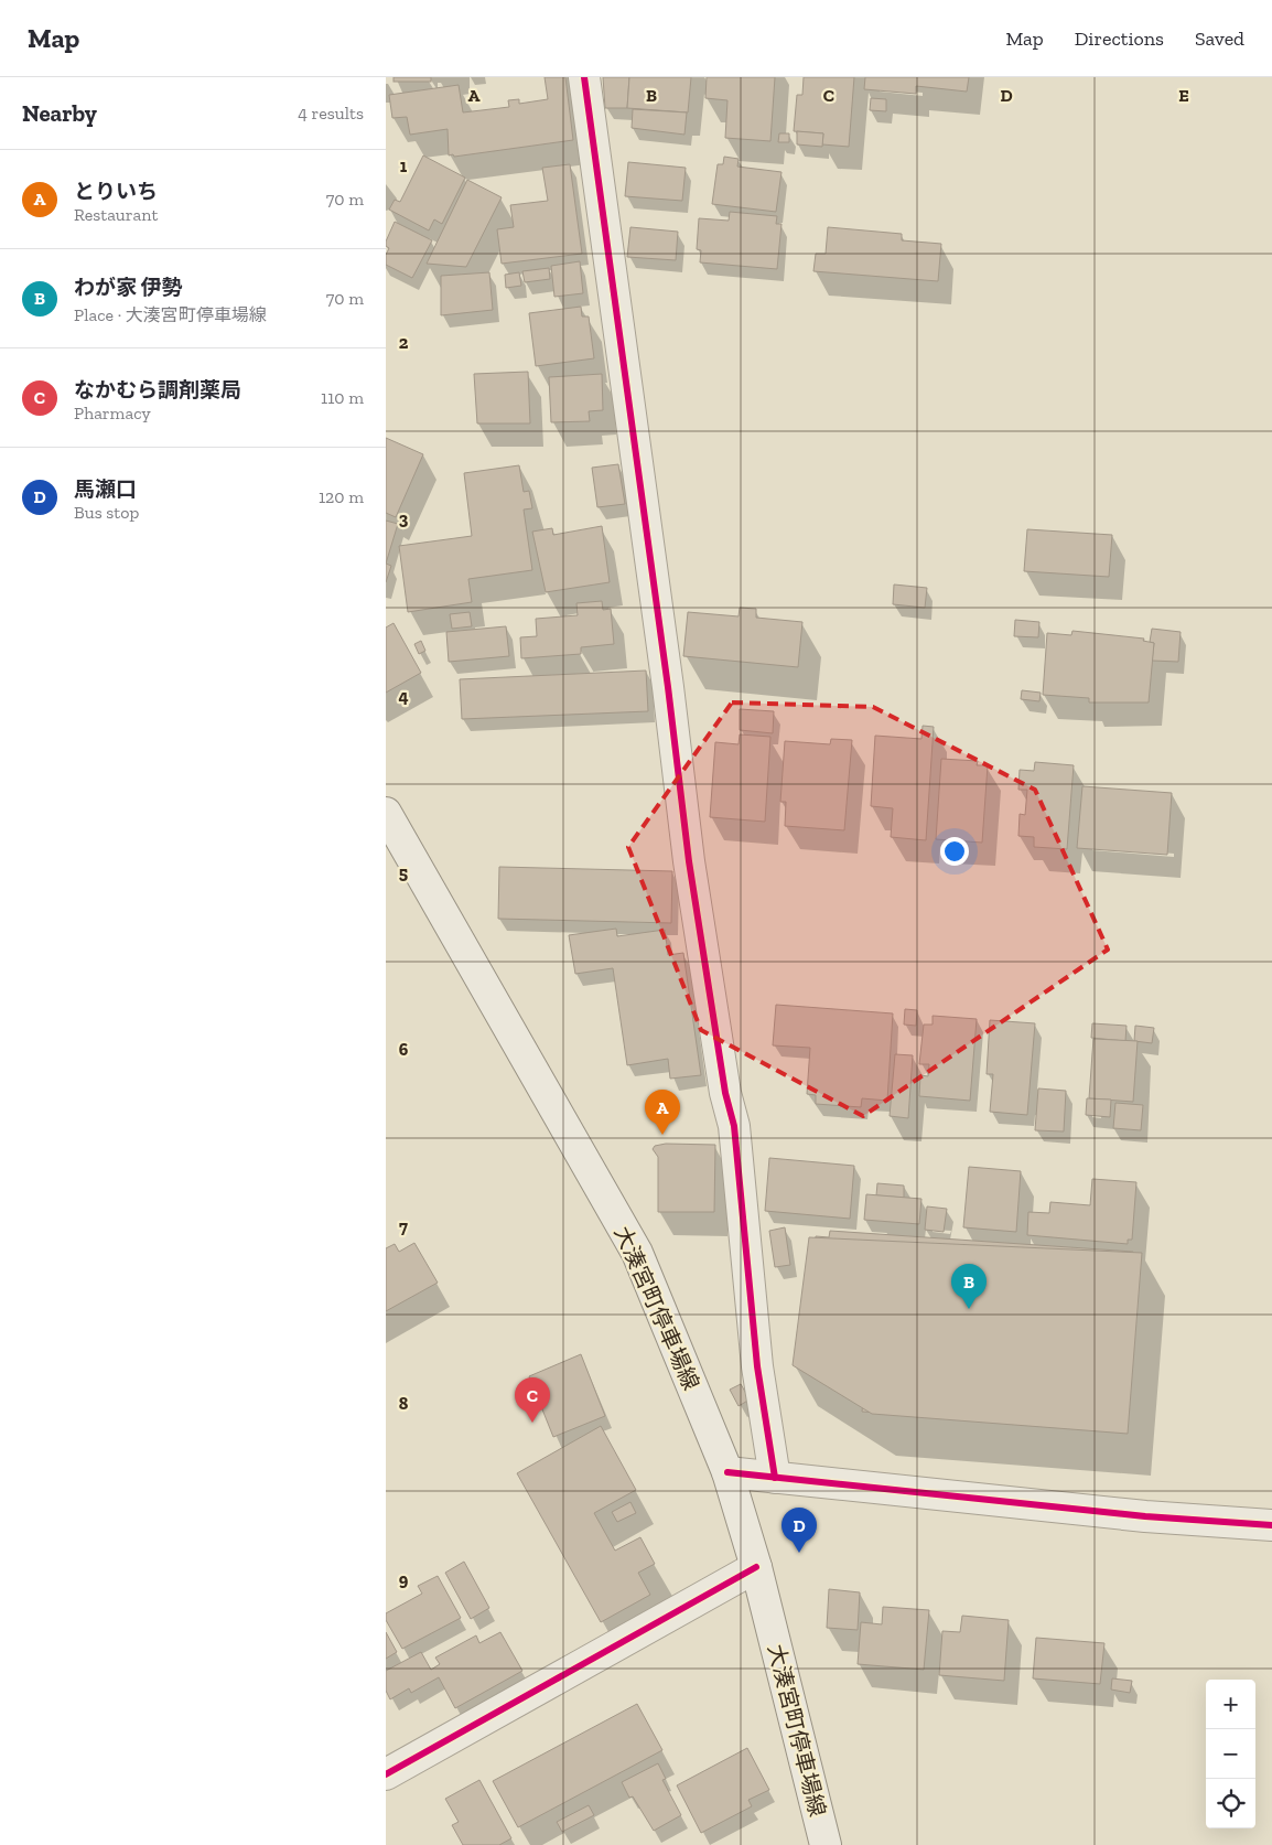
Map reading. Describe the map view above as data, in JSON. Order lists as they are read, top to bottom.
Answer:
{
  "streets": {
    "street": ["大湊宮町停車場線"]
  },
  "page": {
    "header": "Map",
    "nav": ["Map", "Directions", "Saved"],
    "heading": ["Nearby", "4 results"],
    "list": [
      {
        "mark": "A",
        "name": "とりいち",
        "note": "Restaurant",
        "value": "70 m"
      },
      {
        "mark": "B",
        "name": "わが家 伊勢",
        "note": "Place · 大湊宮町停車場線",
        "value": "70 m"
      },
      {
        "mark": "C",
        "name": "なかむら調剤薬局",
        "note": "Pharmacy",
        "value": "110 m"
      },
      {
        "mark": "D",
        "name": "馬瀬口",
        "note": "Bus stop",
        "value": "120 m"
      }
    ],
    "pins": [
      "A",
      "B",
      "C",
      "D"
    ],
    "map_buttons": ["+", "−"]
  },
  "grid": {
    "columns": [
      "A",
      "B",
      "C",
      "D",
      "E"
    ],
    "rows": [
      "1",
      "2",
      "3",
      "4",
      "5",
      "6",
      "7",
      "8",
      "9"
    ]
  }
}
